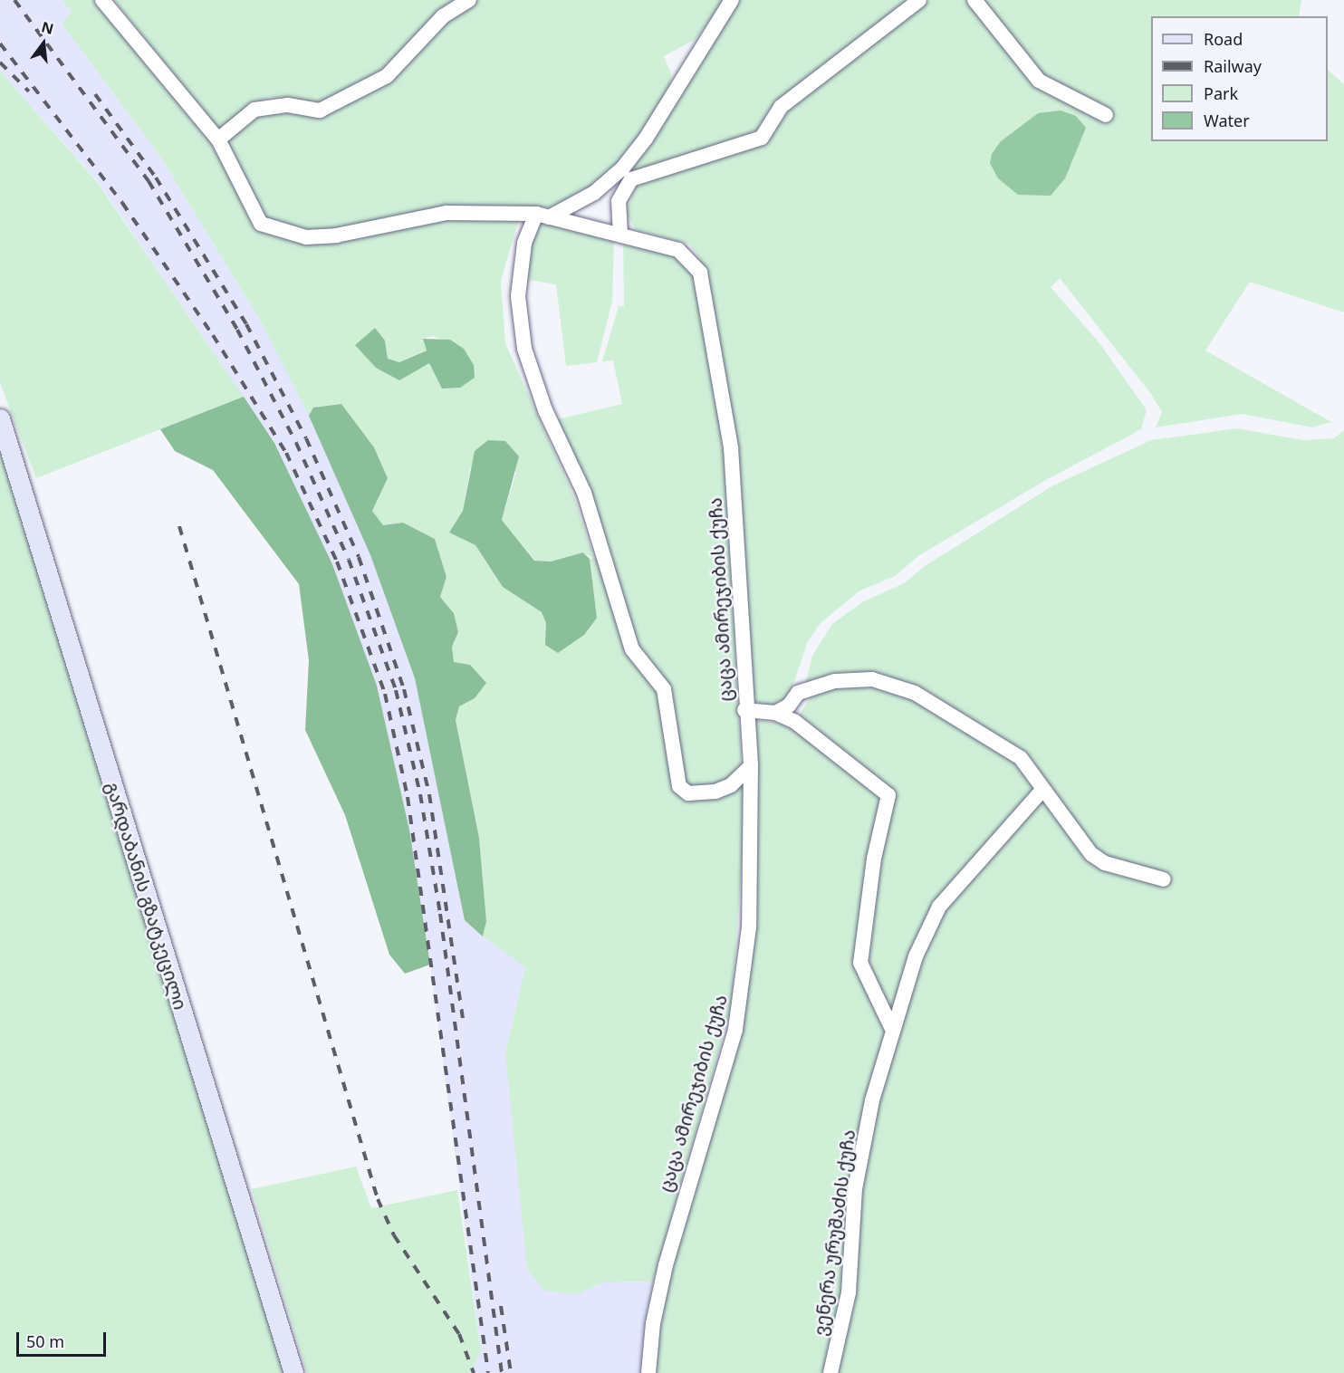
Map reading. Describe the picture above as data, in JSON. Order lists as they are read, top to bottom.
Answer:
{
  "streets": {
    "main road": ["გარდაბანის გზატკეცილი"],
    "street": ["ცაცა ამირეჯიბის ქუჩა", "ვენერა ურუშაძის ქუჩა"]
  },
  "legend": [
    "Road",
    "Railway",
    "Park",
    "Water"
  ],
  "scale_bar": "50 m",
  "north": "top"
}
